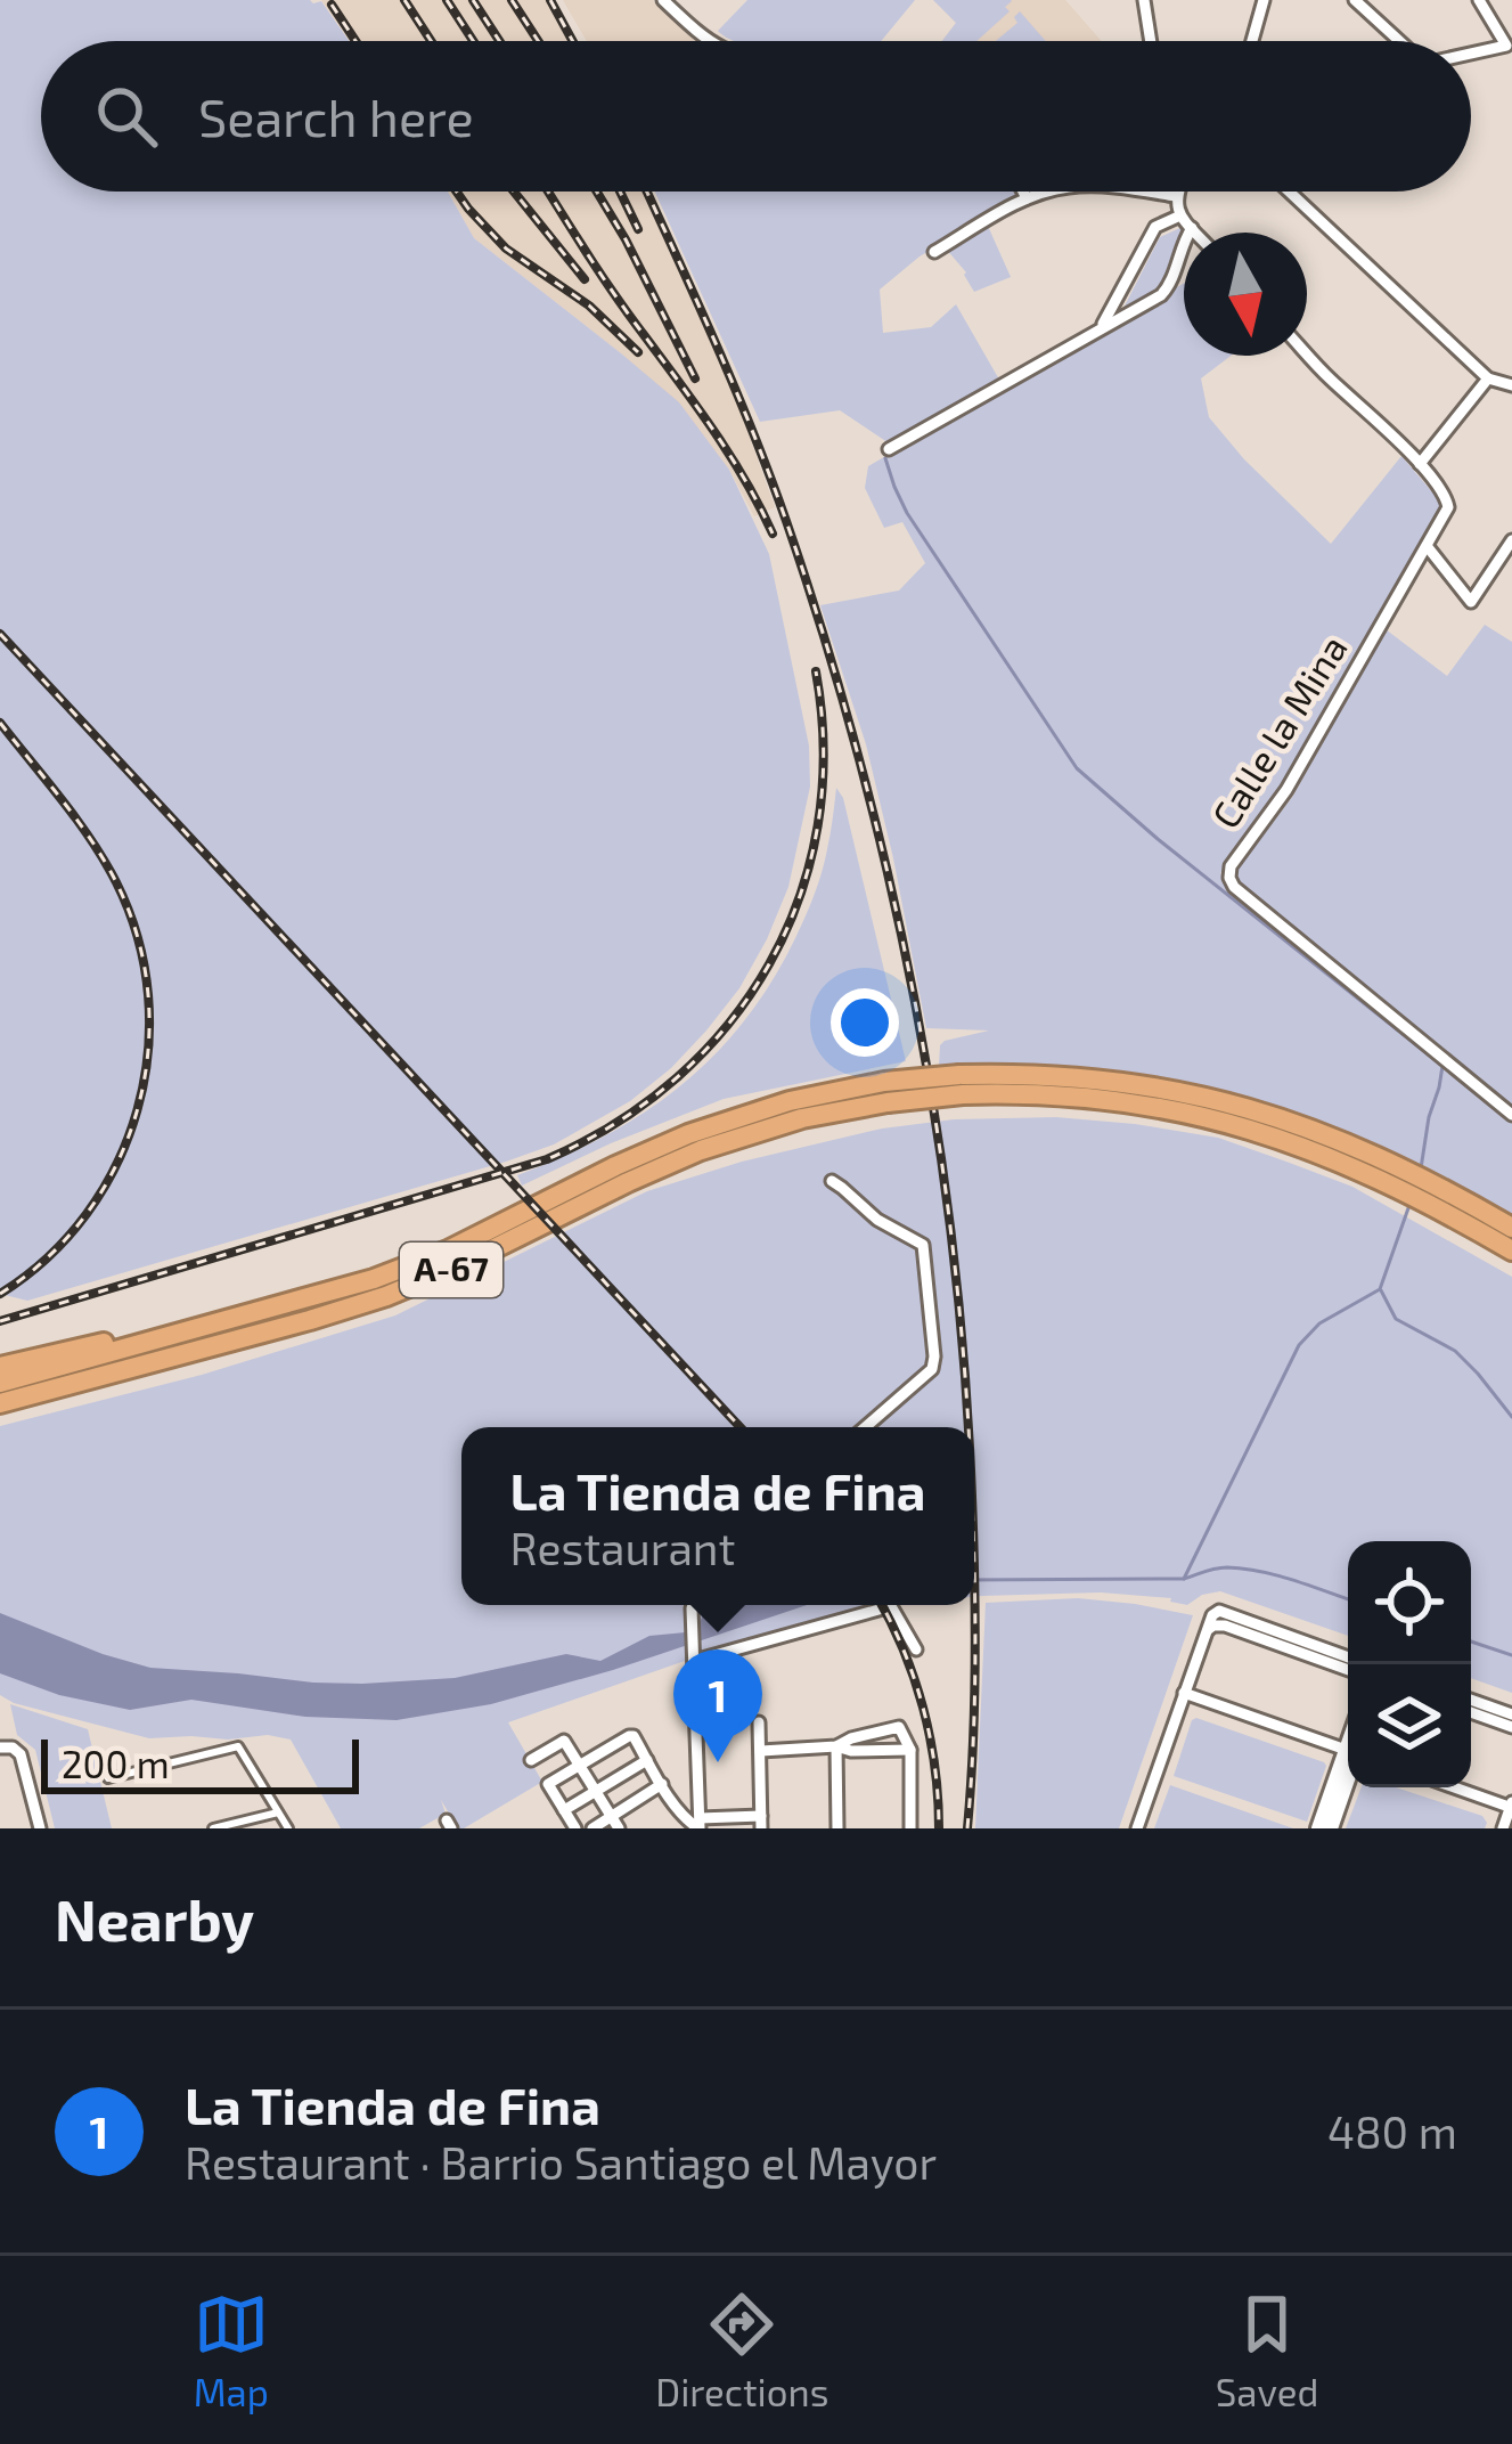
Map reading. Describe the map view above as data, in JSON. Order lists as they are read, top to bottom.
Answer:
{
  "streets": {
    "highway": ["A-67"],
    "street": ["Calle la Mina"]
  },
  "scale_bar": "200 m",
  "north": "bottom",
  "page": {
    "search": "Search here",
    "popup": ["La Tienda de Fina", "Restaurant"],
    "pins": "1",
    "scale": "200 m",
    "heading": "Nearby",
    "list": [
      {
        "mark": "1",
        "name": "La Tienda de Fina",
        "note": "Restaurant · Barrio Santiago el Mayor",
        "value": "480 m"
      }
    ],
    "nav": ["Map", "Directions", "Saved"]
  }
}
